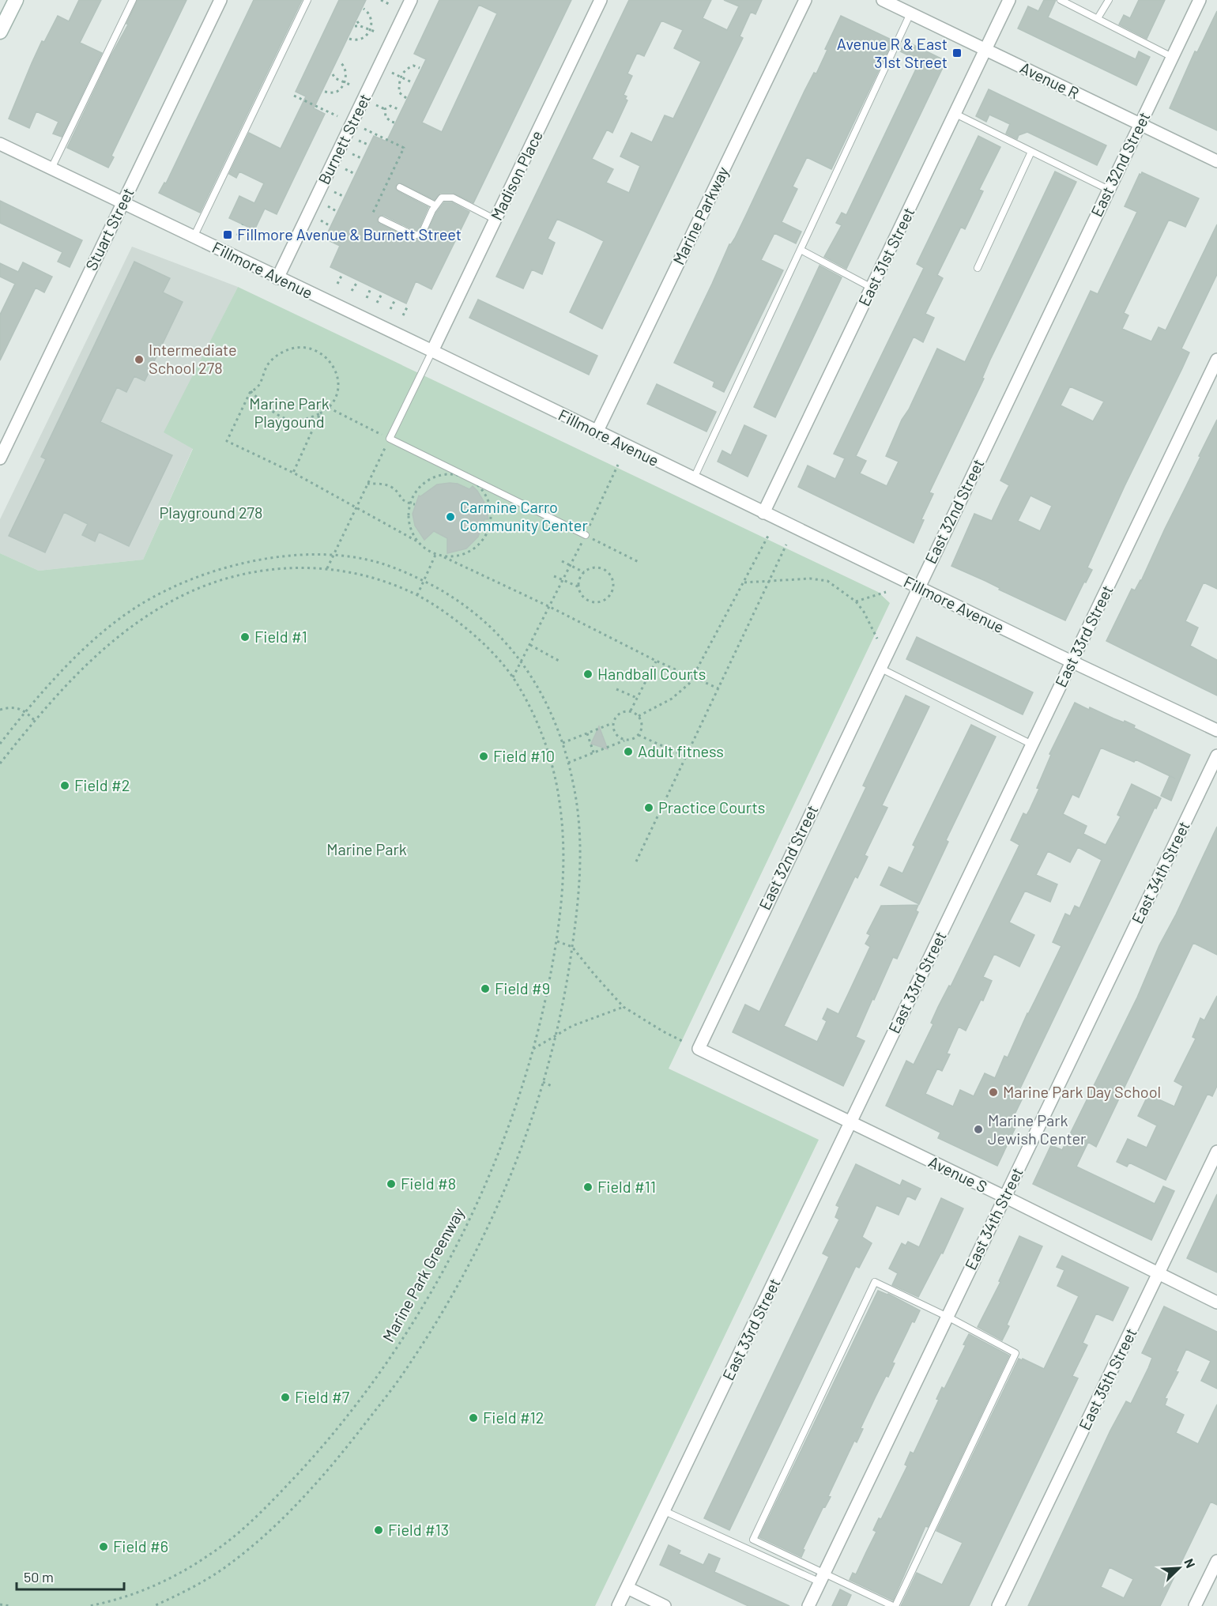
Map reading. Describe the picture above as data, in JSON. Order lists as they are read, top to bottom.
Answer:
{
  "streets": {
    "street": [
      "Avenue R",
      "Burnett Street",
      "East 32nd Street",
      "Madison Place",
      "Marine Parkway",
      "Stuart Street",
      "East 31st Street",
      "Fillmore Avenue",
      "East 33rd Street",
      "East 34th Street",
      "Avenue S",
      "East 35th Street"
    ],
    "path": ["Marine Park Greenway"]
  },
  "crossings": [
    ["Avenue R", "East 32nd Street"],
    ["Avenue R", "East 31st Street"],
    ["Burnett Street", "Fillmore Avenue"],
    ["East 32nd Street", "Fillmore Avenue"],
    ["East 32nd Street", "Avenue S"],
    ["Madison Place", "Fillmore Avenue"],
    ["Marine Parkway", "Fillmore Avenue"],
    ["Stuart Street", "Fillmore Avenue"],
    ["East 31st Street", "Fillmore Avenue"],
    ["Fillmore Avenue", "East 33rd Street"],
    ["East 33rd Street", "Avenue S"],
    ["East 34th Street", "Avenue S"],
    ["Avenue S", "East 35th Street"]
  ],
  "parks": ["Marine Park Playgound", "Playground 278", "Marine Park"],
  "places": {
    "transit": ["Avenue R & East 31st Street", "Fillmore Avenue & Burnett Street"],
    "other": [
      "Intermediate School 278",
      "Carmine Carro Community Center",
      "Field #1",
      "Handball Courts",
      "Adult fitness",
      "Field #10",
      "Field #2",
      "Practice Courts",
      "Field #9",
      "Marine Park Day School",
      "Marine Park Jewish Center",
      "Field #8",
      "Field #11",
      "Field #7",
      "Field #12",
      "Field #13",
      "Field #6"
    ]
  },
  "scale_bar": "50 m",
  "north": "top right"
}
